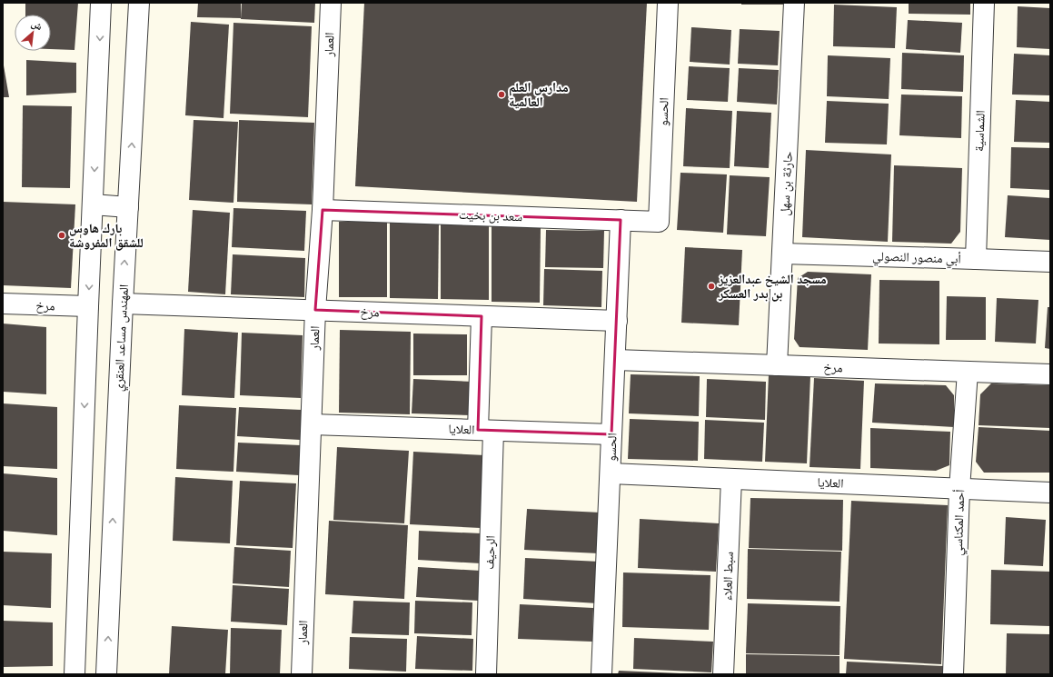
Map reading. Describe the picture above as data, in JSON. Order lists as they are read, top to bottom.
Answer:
{
  "streets": {
    "street": [
      "العمار",
      "الحسو",
      "الشماسية",
      "حارثة بن سهل",
      "سعد بن بخيت",
      "أبي منصور النصولي",
      "مرخ",
      "المهندس مساعد العنقري",
      "العلايا",
      "أحمد المكناسي",
      "الرحيف",
      "سبط العلاء"
    ]
  },
  "crossings": [
    ["العمار", "سعد بن بخيت"],
    ["العمار", "مرخ"],
    ["العمار", "العلايا"],
    ["الحسو", "سعد بن بخيت"],
    ["الحسو", "مرخ"],
    ["الحسو", "العلايا"],
    ["الشماسية", "أبي منصور النصولي"],
    ["حارثة بن سهل", "أبي منصور النصولي"],
    ["حارثة بن سهل", "مرخ"],
    ["مرخ", "المهندس مساعد العنقري"],
    ["مرخ", "أحمد المكناسي"],
    ["مرخ", "الرحيف"],
    ["العلايا", "أحمد المكناسي"],
    ["العلايا", "الرحيف"],
    ["العلايا", "سبط العلاء"]
  ],
  "places": ["مدارس العلم العالمية", "بارك هاوس للشقق المفروشة", "مسجد الشيخ عبدالعزيز بن بدر العسكر"],
  "north": "top right"
}
